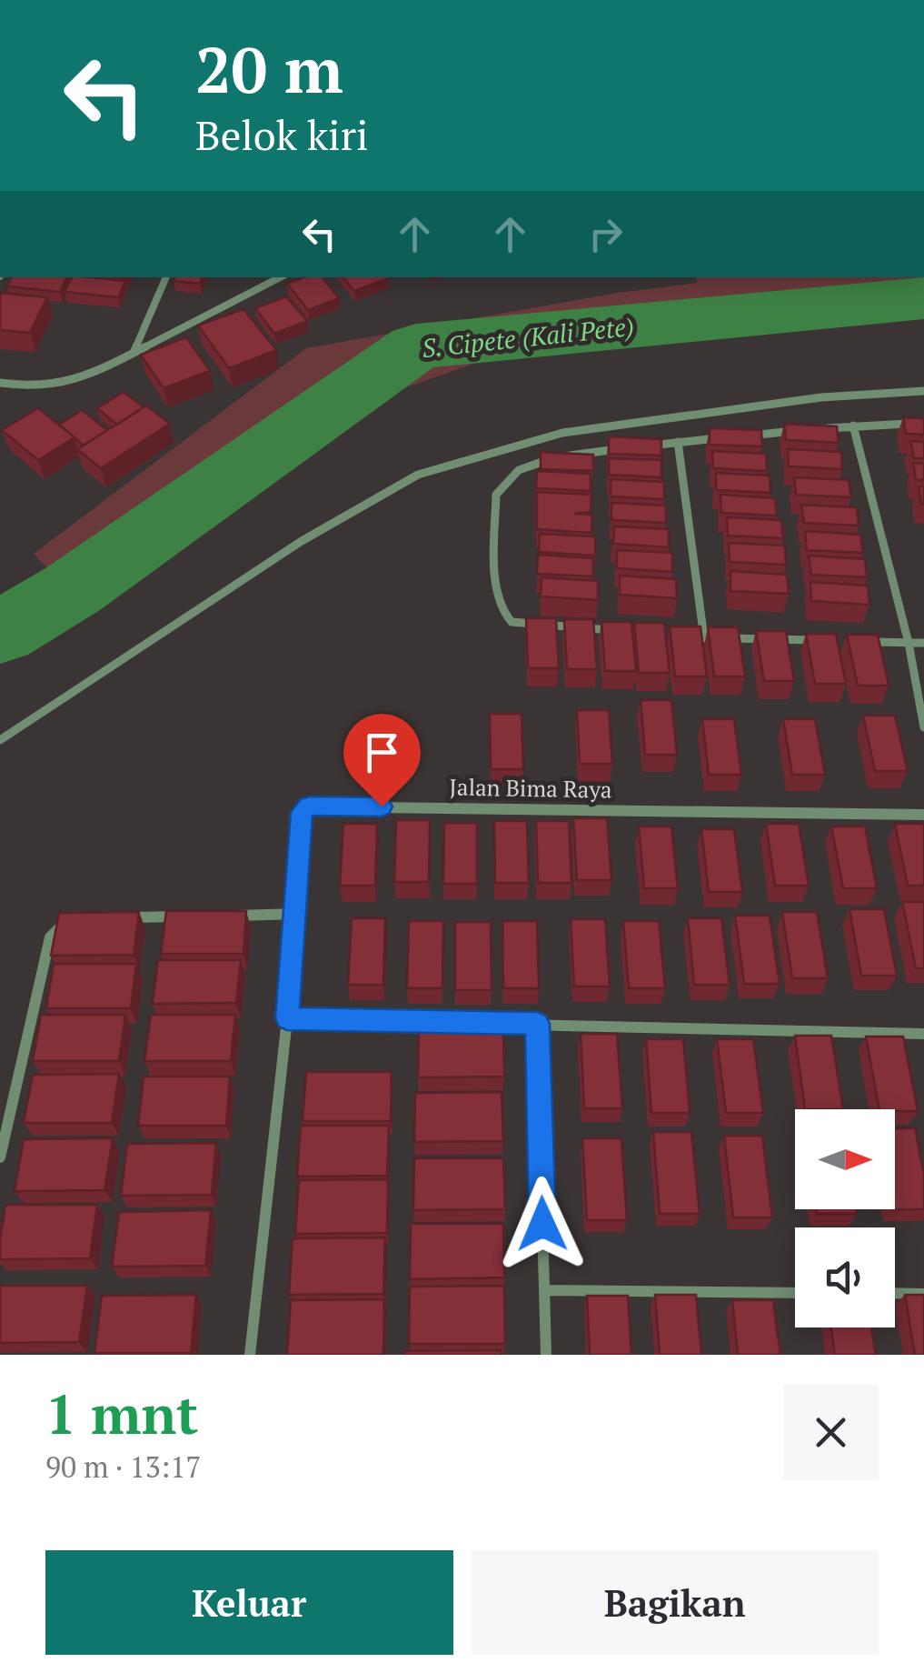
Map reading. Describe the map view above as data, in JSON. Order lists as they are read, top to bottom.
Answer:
{
  "streets": {
    "street": ["Jalan Bima Raya"]
  },
  "water": ["S. Cipete (Kali Pete)"],
  "north": "right",
  "page": {
    "turn": ["20 m", "Belok kiri"],
    "heading": ["1 mnt", "90 m · 13:17"],
    "buttons": ["Keluar", "Bagikan"]
  }
}
